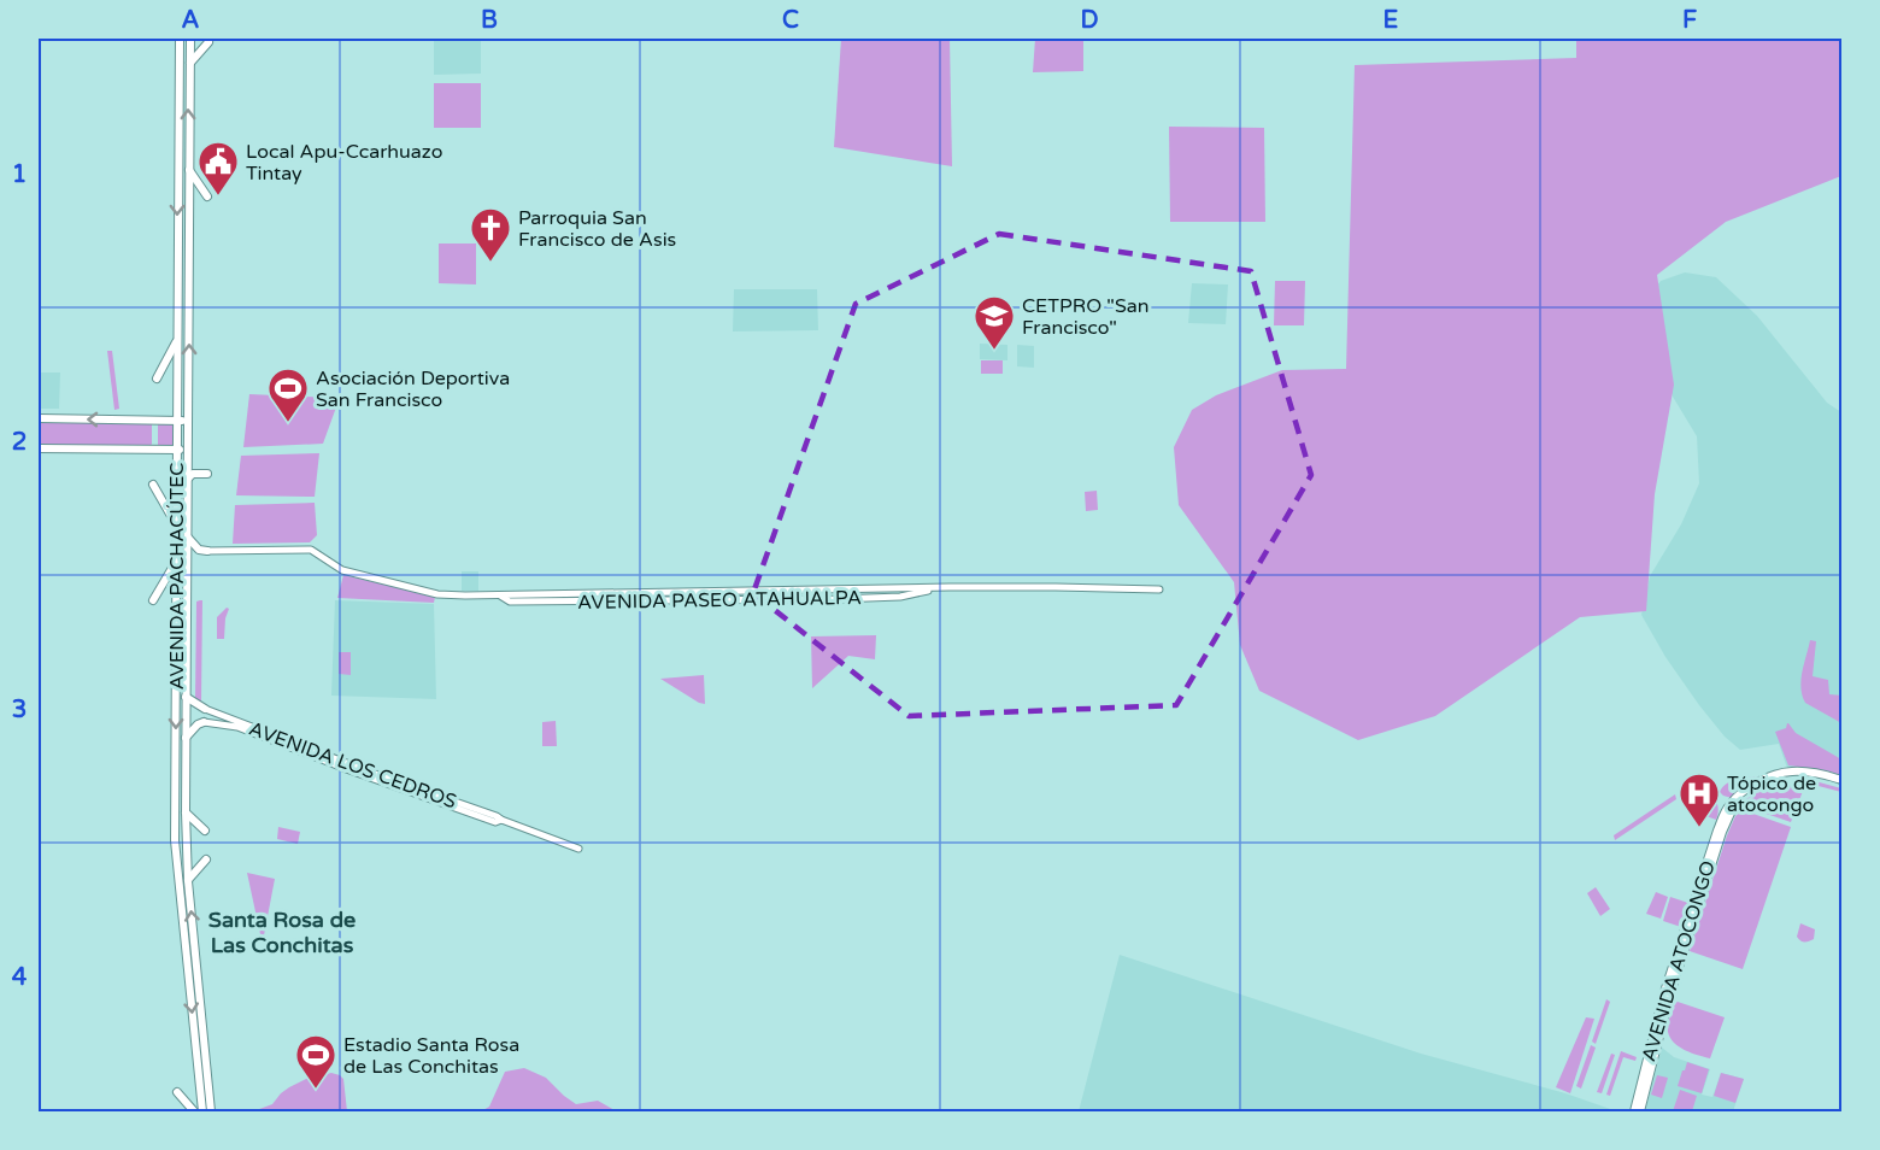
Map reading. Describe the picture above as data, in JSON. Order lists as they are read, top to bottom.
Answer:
{
  "streets": {
    "main road": ["AVENIDA PACHACÚTEC", "AVENIDA ATOCONGO"],
    "street": ["AVENIDA PASEO ATAHUALPA", "AVENIDA LOS CEDROS"]
  },
  "districts": ["Santa Rosa de Las Conchitas"],
  "places": {
    "public building": ["Local Apu-Ccarhuazo Tintay"],
    "church": ["Parroquia San Francisco de Asis"],
    "school or university": ["CETPRO \"San Francisco\""],
    "sports": ["Asociación Deportiva San Francisco", "Estadio Santa Rosa de Las Conchitas"],
    "hospital": ["Tópico de atocongo"]
  },
  "grid": {
    "columns": [
      "A",
      "B",
      "C",
      "D",
      "E",
      "F"
    ],
    "rows": [
      "1",
      "2",
      "3",
      "4"
    ]
  }
}
